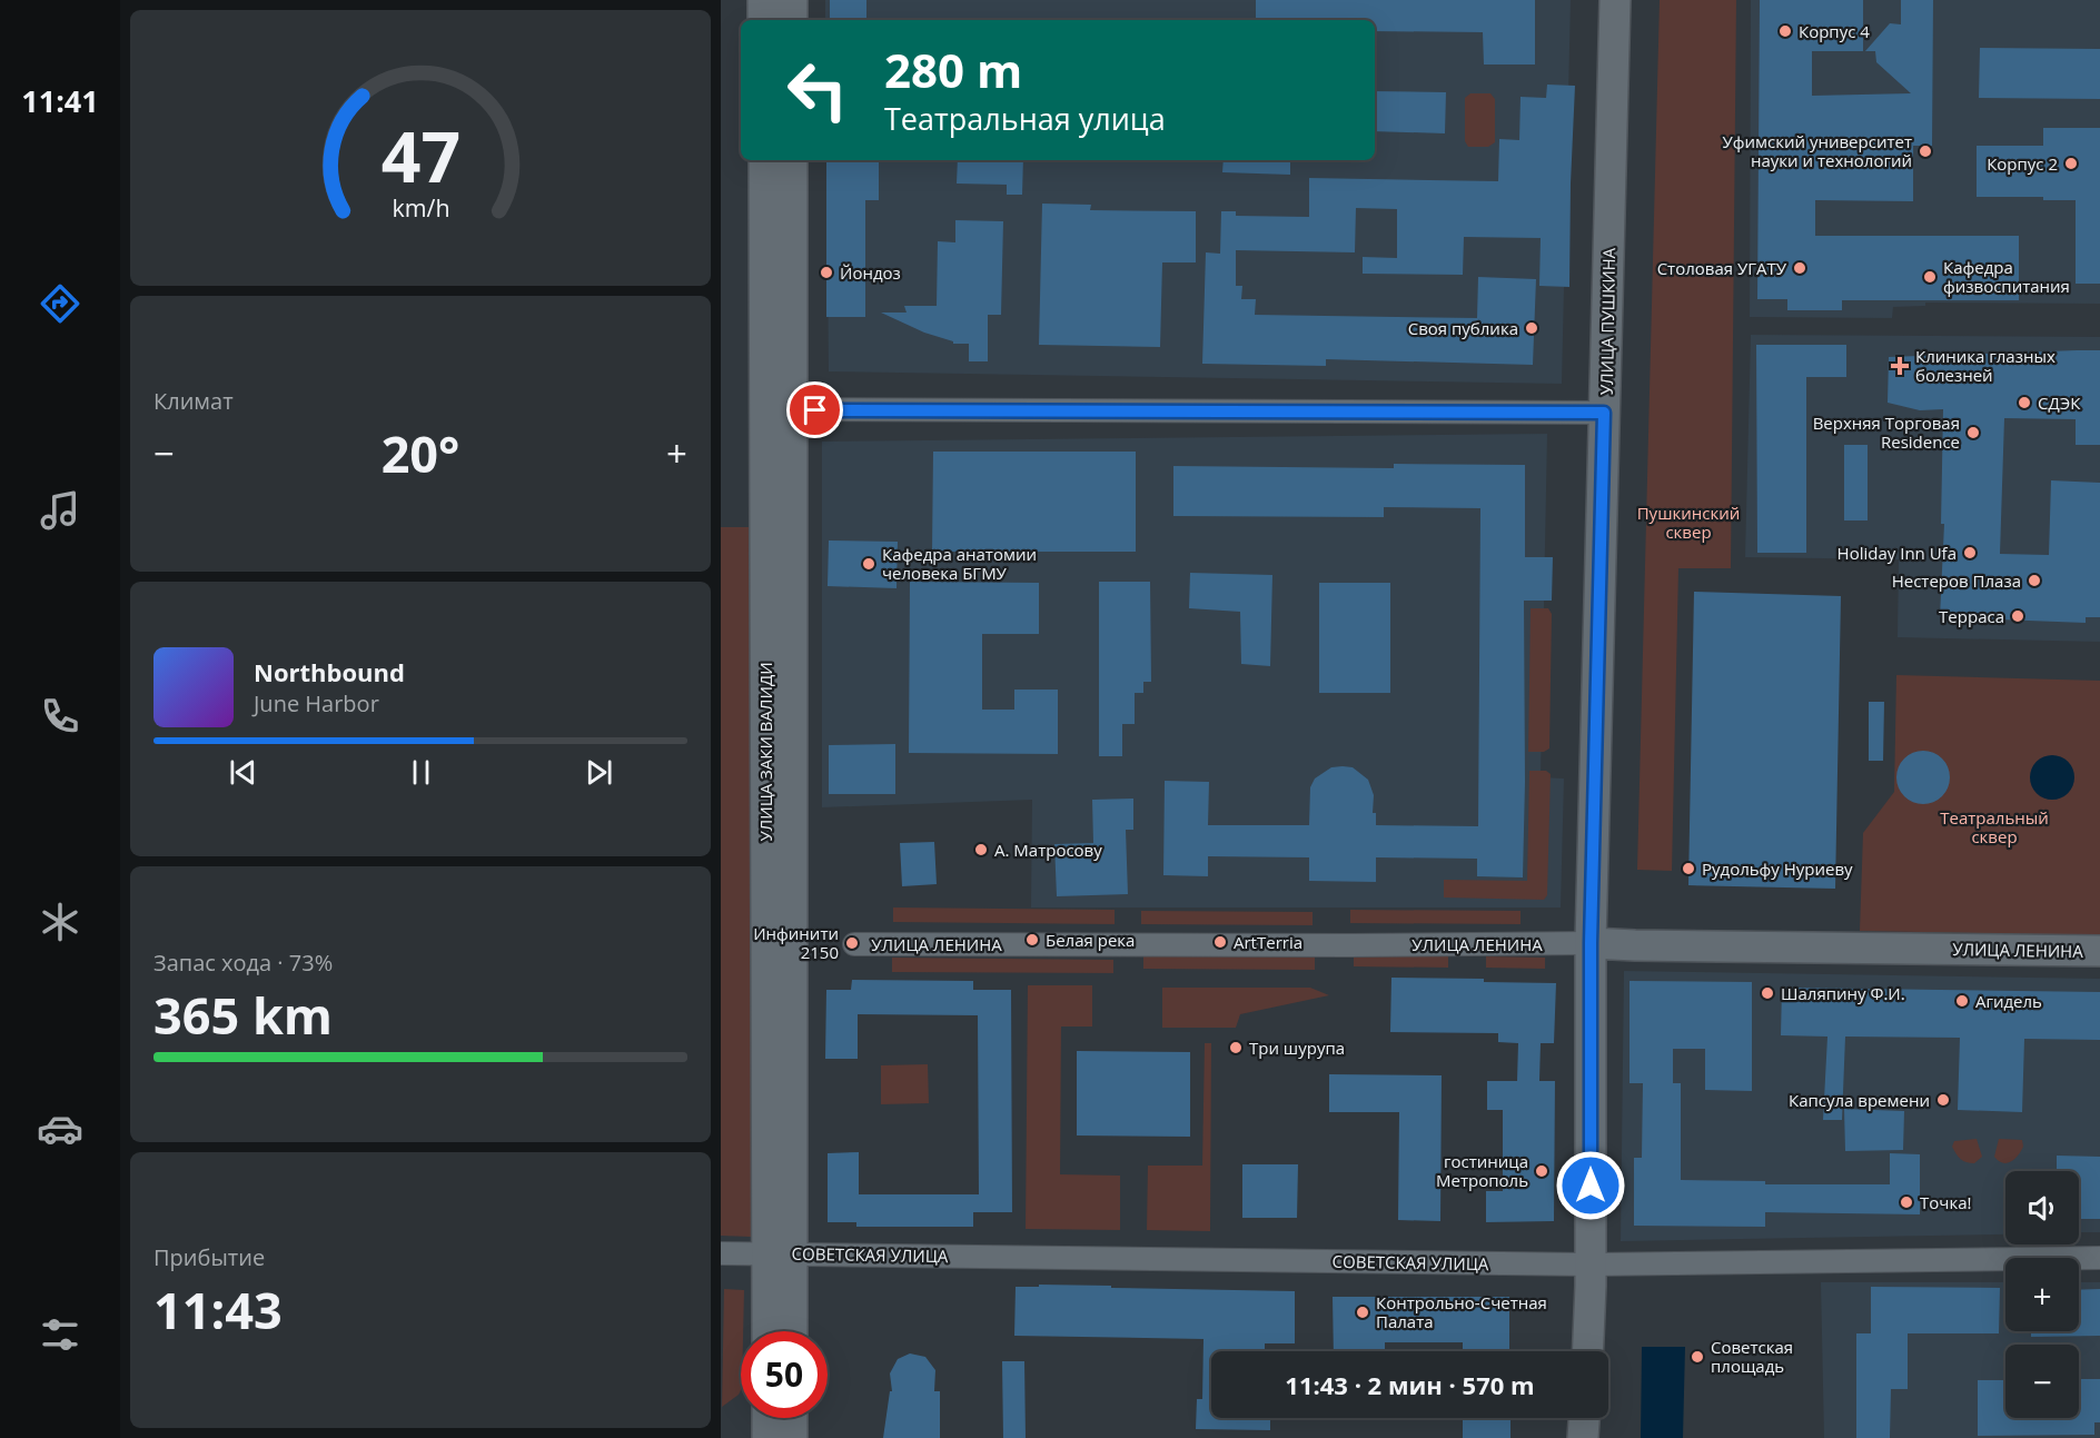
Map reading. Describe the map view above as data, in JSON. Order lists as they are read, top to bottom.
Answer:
{
  "streets": {
    "main road": ["УЛИЦА ПУШКИНА", "УЛИЦА ЗАКИ ВАЛИДИ", "УЛИЦА ЛЕНИНА"],
    "street": ["СОВЕТСКАЯ УЛИЦА"]
  },
  "crossings": [
    ["УЛИЦА ПУШКИНА", "УЛИЦА ЛЕНИНА"],
    ["УЛИЦА ПУШКИНА", "СОВЕТСКАЯ УЛИЦА"],
    ["УЛИЦА ЗАКИ ВАЛИДИ", "СОВЕТСКАЯ УЛИЦА"]
  ],
  "parks": ["Пушкинский сквер", "Театральный сквер"],
  "places": {
    "other": [
      "Корпус 4",
      "Уфимский университет науки и технологий",
      "Корпус 2",
      "Столовая УГАТУ",
      "Йондоз",
      "Кафедра физвоспитания",
      "Своя публика",
      "СДЭК",
      "Верхняя Торговая Residence",
      "Holiday Inn Ufa",
      "Кафедра анатомии человека БГМУ",
      "Нестеров Плаза",
      "Терраса",
      "А. Матросову",
      "Рудольфу Нуриеву",
      "Белая река",
      "ArtTerria",
      "Инфинити 2150",
      "Шаляпину Ф.И.",
      "Агидель",
      "Три шурупа",
      "Капсула времени",
      "гостиница Метрополь",
      "Точка!",
      "Контрольно-Счетная Палата",
      "Советская площадь"
    ],
    "health": ["Клиника глазных болезней"]
  },
  "page": {
    "tabs": "11:41",
    "turn": ["280 m", "Театральная улица"],
    "tile": [
      "Климат",
      ["Запас хода · 73%", "365 km"],
      ["Прибытие", "11:43"]
    ],
    "heat": ["−", "20°", "+"],
    "song": ["Northbound", "June Harbor"],
    "map_buttons": ["+", "−"],
    "limit": "50",
    "trip": "11:43 · 2 мин · 570 m",
    "gauge": ["47", "km/h"]
  }
}
